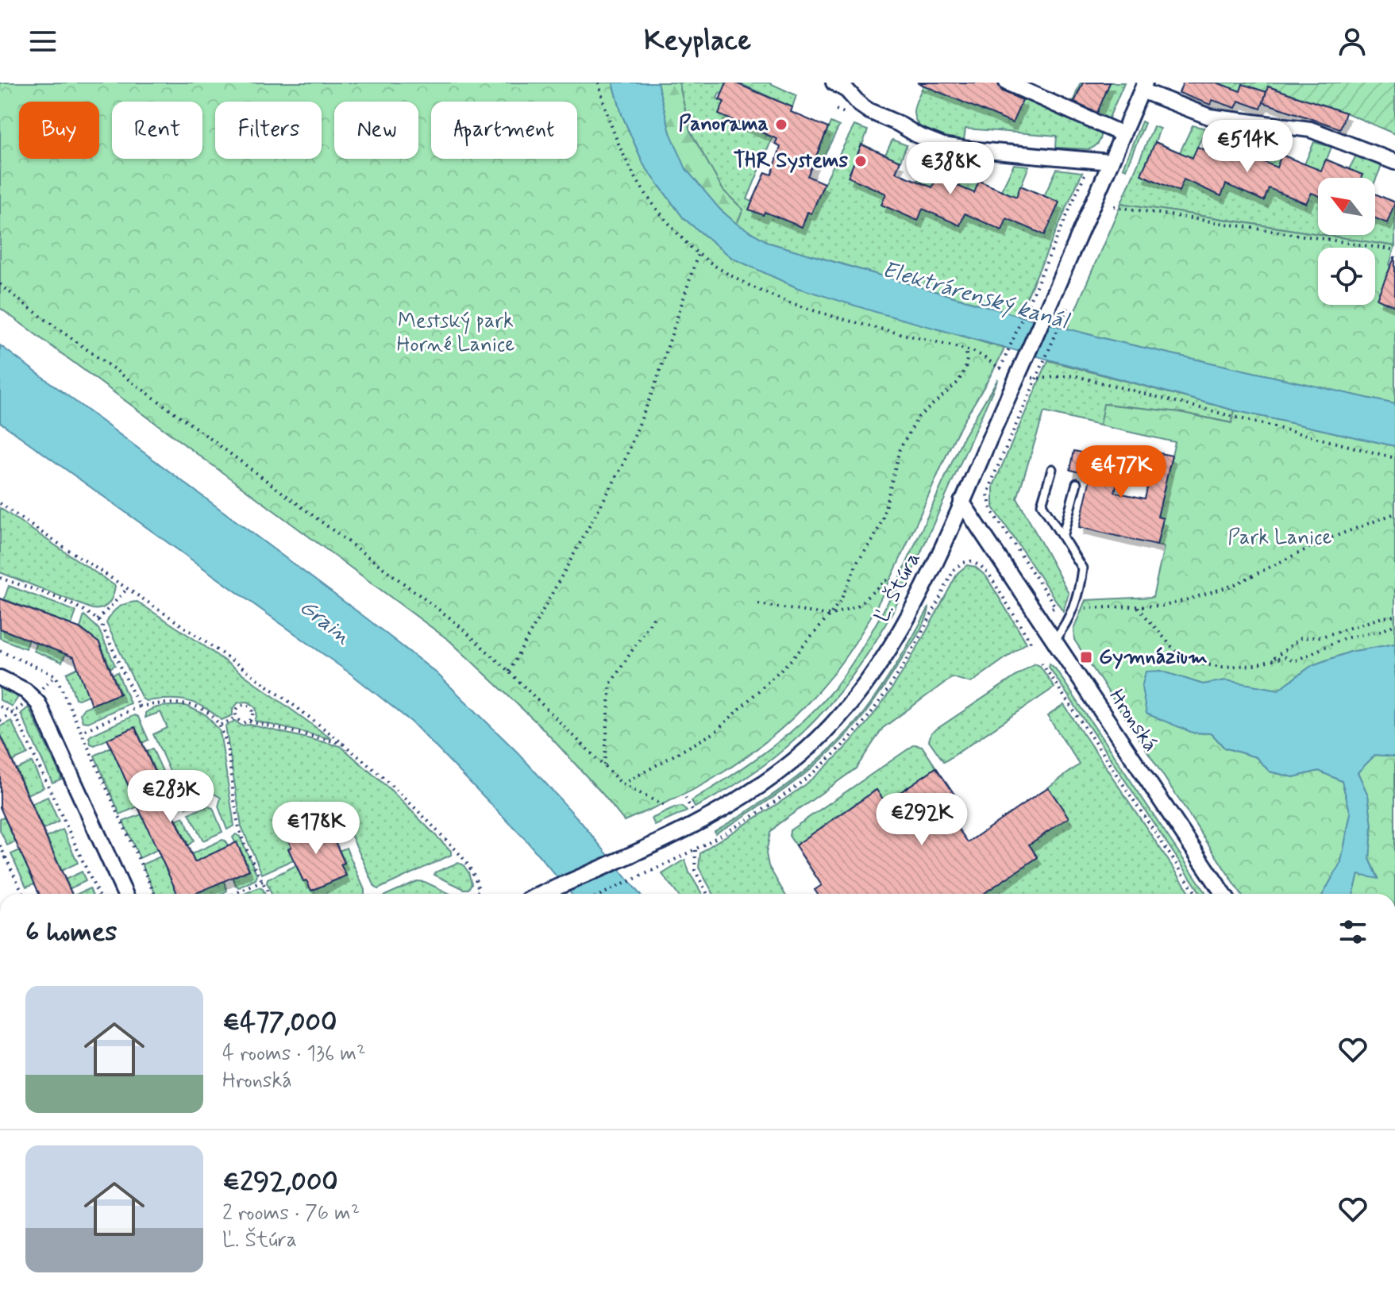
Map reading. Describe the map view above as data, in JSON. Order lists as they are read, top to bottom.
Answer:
{
  "streets": {
    "street": ["Ľ. Štúra", "Hronská"]
  },
  "crossings": [
    ["Ľ. Štúra", "Hronská"]
  ],
  "water": ["Elektrárenský kanál", "Grain"],
  "parks": ["Mestský park Horné Lanice", "Park Lanice"],
  "places": {
    "other": ["Panorama", "THR Systems"],
    "transit": ["Gymnázium"]
  },
  "north": "top left",
  "page": {
    "header": "Keyplace",
    "chip": [
      "Buy",
      "Rent",
      "Filters",
      "New",
      "Apartment"
    ],
    "price": [
      "€514K",
      "€388K",
      "€477K",
      "€283K",
      "€292K",
      "€178K"
    ],
    "heading": "6 homes",
    "list": [
      {
        "name": "€477,000",
        "note": "4 rooms · 136 m² · Hronská"
      },
      {
        "name": "€292,000",
        "note": "2 rooms · 76 m² · Ľ. Štúra"
      }
    ]
  }
}
